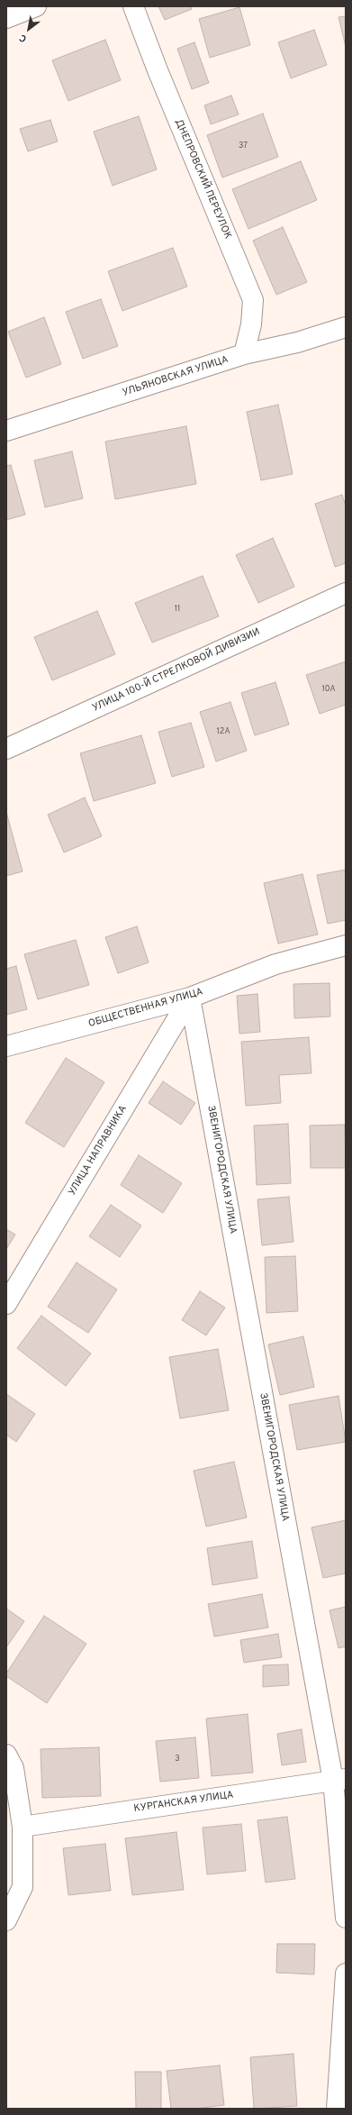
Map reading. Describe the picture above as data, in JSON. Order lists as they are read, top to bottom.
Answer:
{
  "streets": {
    "street": [
      "ДНЕПРОВСКИЙ ПЕРЕУЛОК",
      "УЛЬЯНОВСКАЯ УЛИЦА",
      "УЛИЦА 100-Й СТРЕЛКОВОЙ ДИВИЗИИ",
      "ОБЩЕСТВЕННАЯ УЛИЦА",
      "УЛИЦА НАПРАВНИКА",
      "ЗВЕНИГОРОДСКАЯ УЛИЦА",
      "КУРГАНСКАЯ УЛИЦА"
    ]
  },
  "crossings": [
    ["ДНЕПРОВСКИЙ ПЕРЕУЛОК", "УЛЬЯНОВСКАЯ УЛИЦА"],
    ["ОБЩЕСТВЕННАЯ УЛИЦА", "УЛИЦА НАПРАВНИКА"],
    ["ОБЩЕСТВЕННАЯ УЛИЦА", "ЗВЕНИГОРОДСКАЯ УЛИЦА"],
    ["УЛИЦА НАПРАВНИКА", "ЗВЕНИГОРОДСКАЯ УЛИЦА"],
    ["ЗВЕНИГОРОДСКАЯ УЛИЦА", "КУРГАНСКАЯ УЛИЦА"]
  ],
  "house_numbers": [
    "37",
    "11",
    "10А",
    "12А",
    "3"
  ],
  "north": "bottom left"
}
